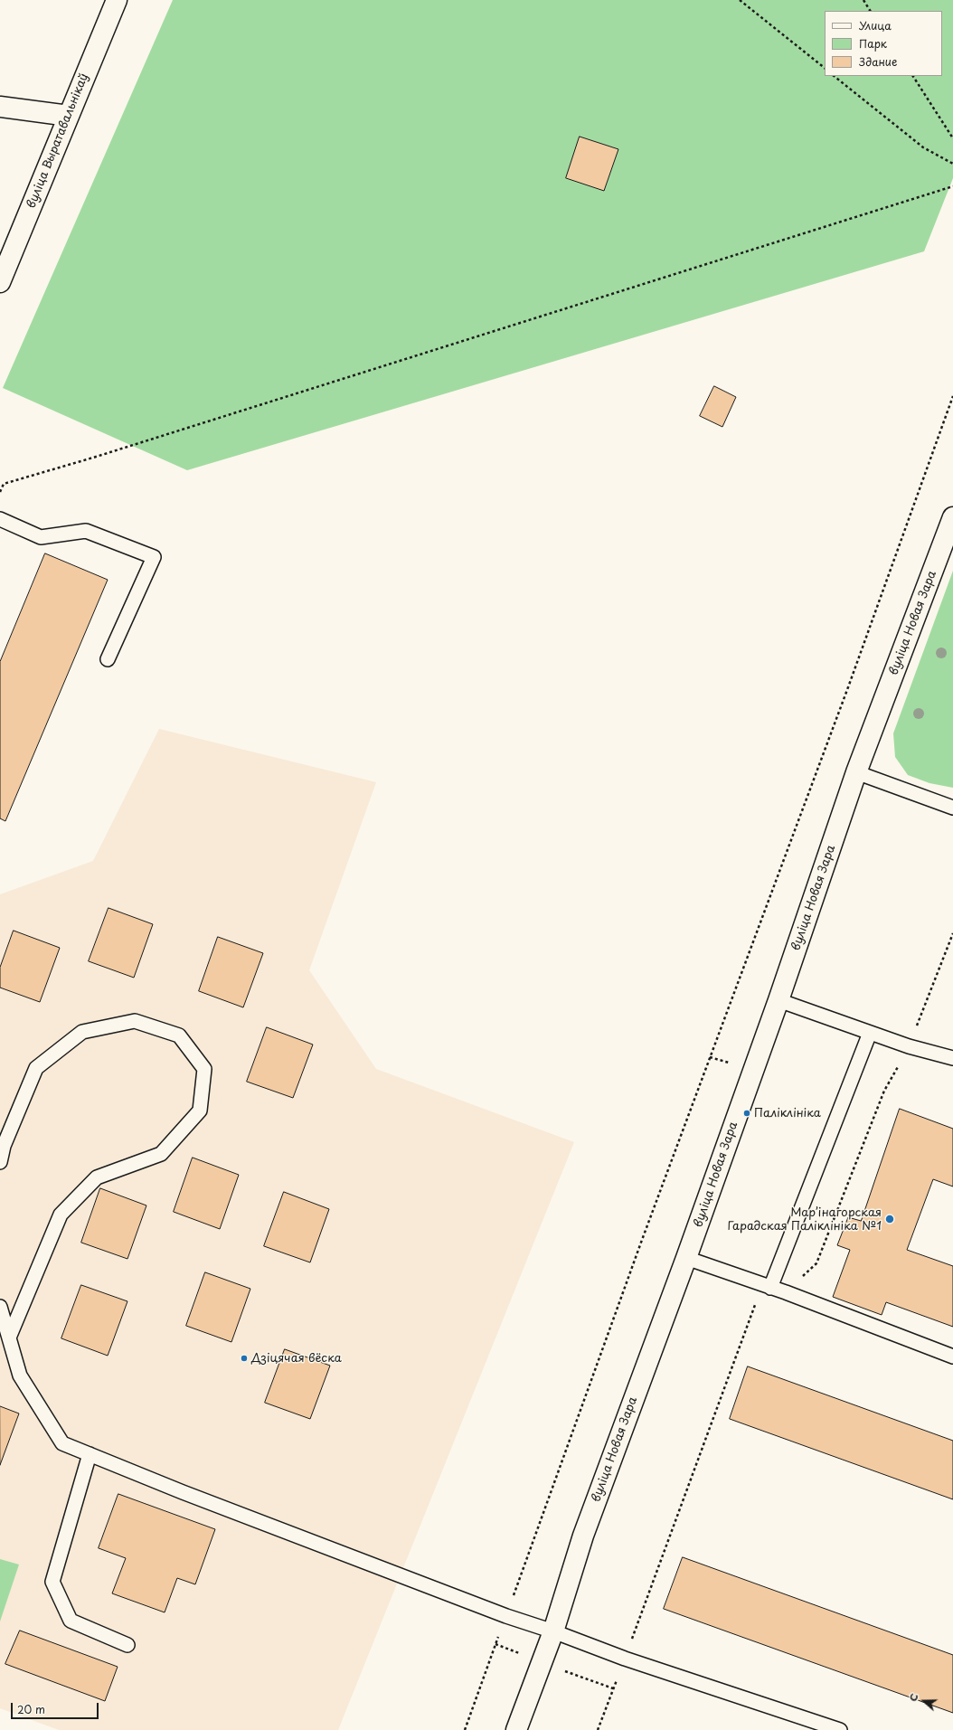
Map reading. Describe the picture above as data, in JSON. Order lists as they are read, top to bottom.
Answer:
{
  "streets": {
    "street": ["вуліца Выратавальнікаў", "вуліца Новая Зара"]
  },
  "places": ["Паліклініка", "Марʼінагорская Гарадская Паліклініка №1", "Дзіцячая вёска"],
  "legend": ["Улица", "Парк", "Здание"],
  "scale_bar": "20 m",
  "north": "left"
}
